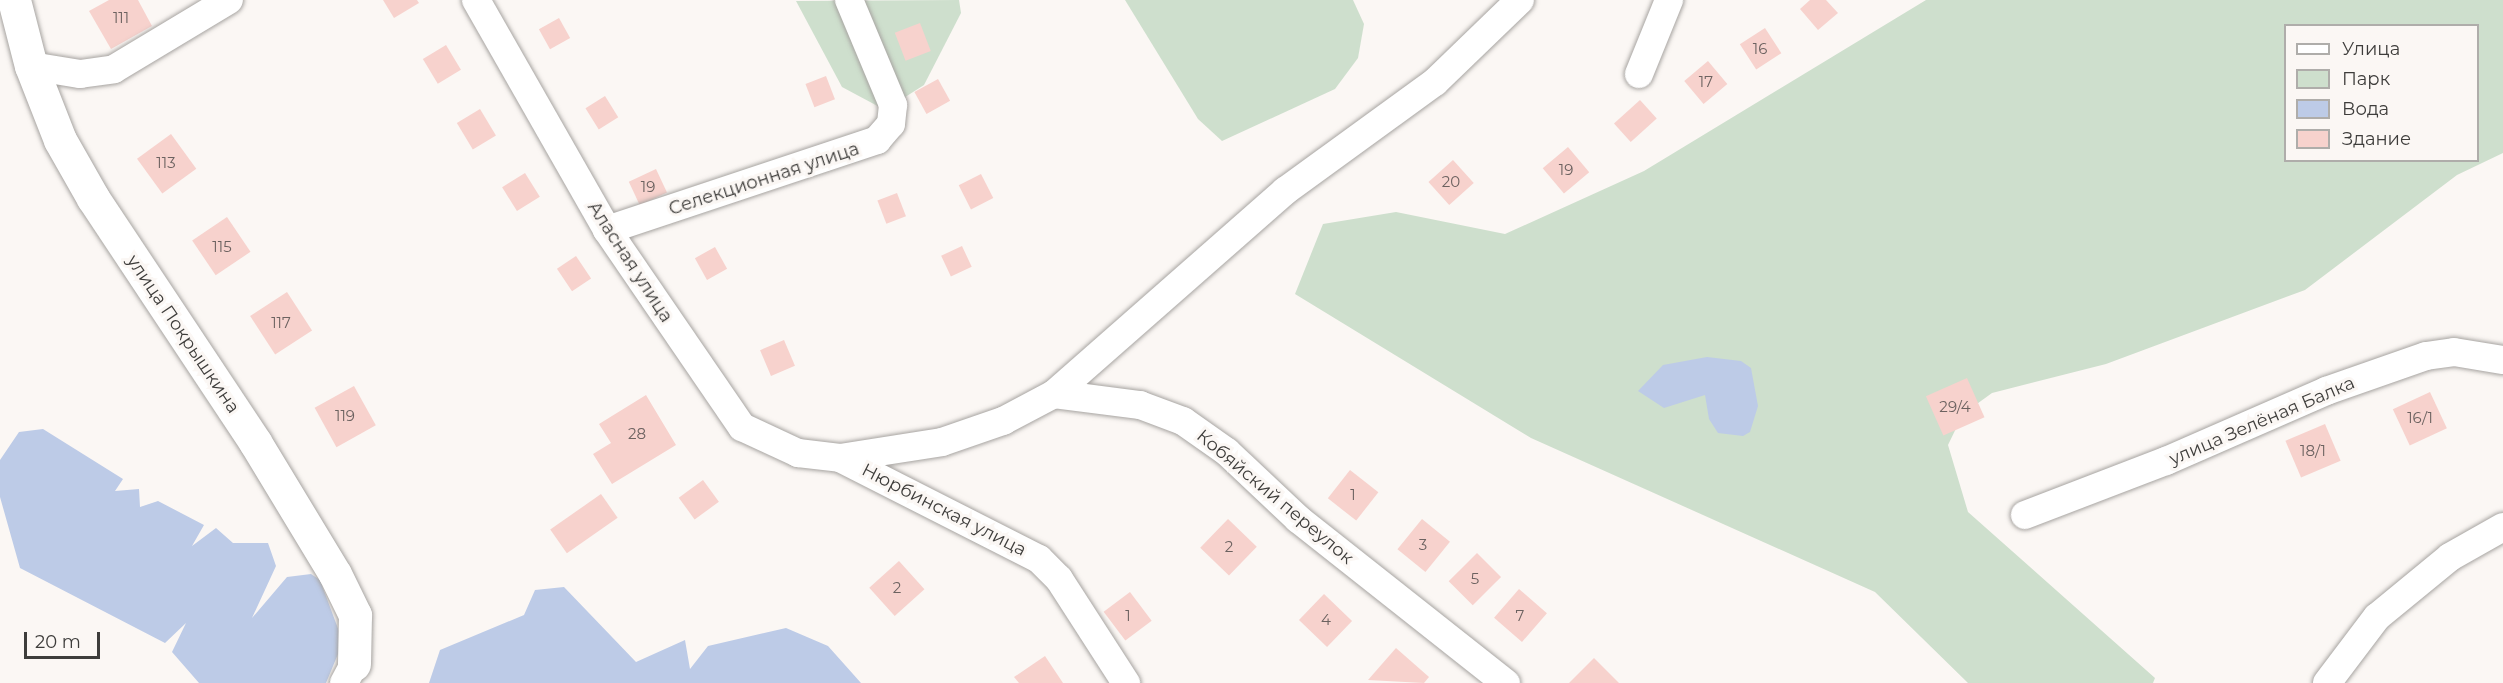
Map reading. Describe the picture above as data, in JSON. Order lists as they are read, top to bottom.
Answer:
{
  "streets": {
    "street": [
      "Селекционная улица",
      "Аласная улица",
      "улица Покрышкина",
      "улица Зелёная Балка",
      "Кобяйский переулок",
      "Нюрбинская улица"
    ]
  },
  "crossings": [
    ["Селекционная улица", "Аласная улица"],
    ["Аласная улица", "Нюрбинская улица"]
  ],
  "house_numbers": [
    "111",
    "16",
    "17",
    "113",
    "19",
    "20",
    "19",
    "115",
    "117",
    "29/4",
    "119",
    "16/1",
    "28",
    "18/1",
    "1",
    "3",
    "2",
    "5",
    "2",
    "1",
    "7",
    "4"
  ],
  "legend": [
    "Улица",
    "Парк",
    "Вода",
    "Здание"
  ],
  "scale_bar": "20 m"
}
